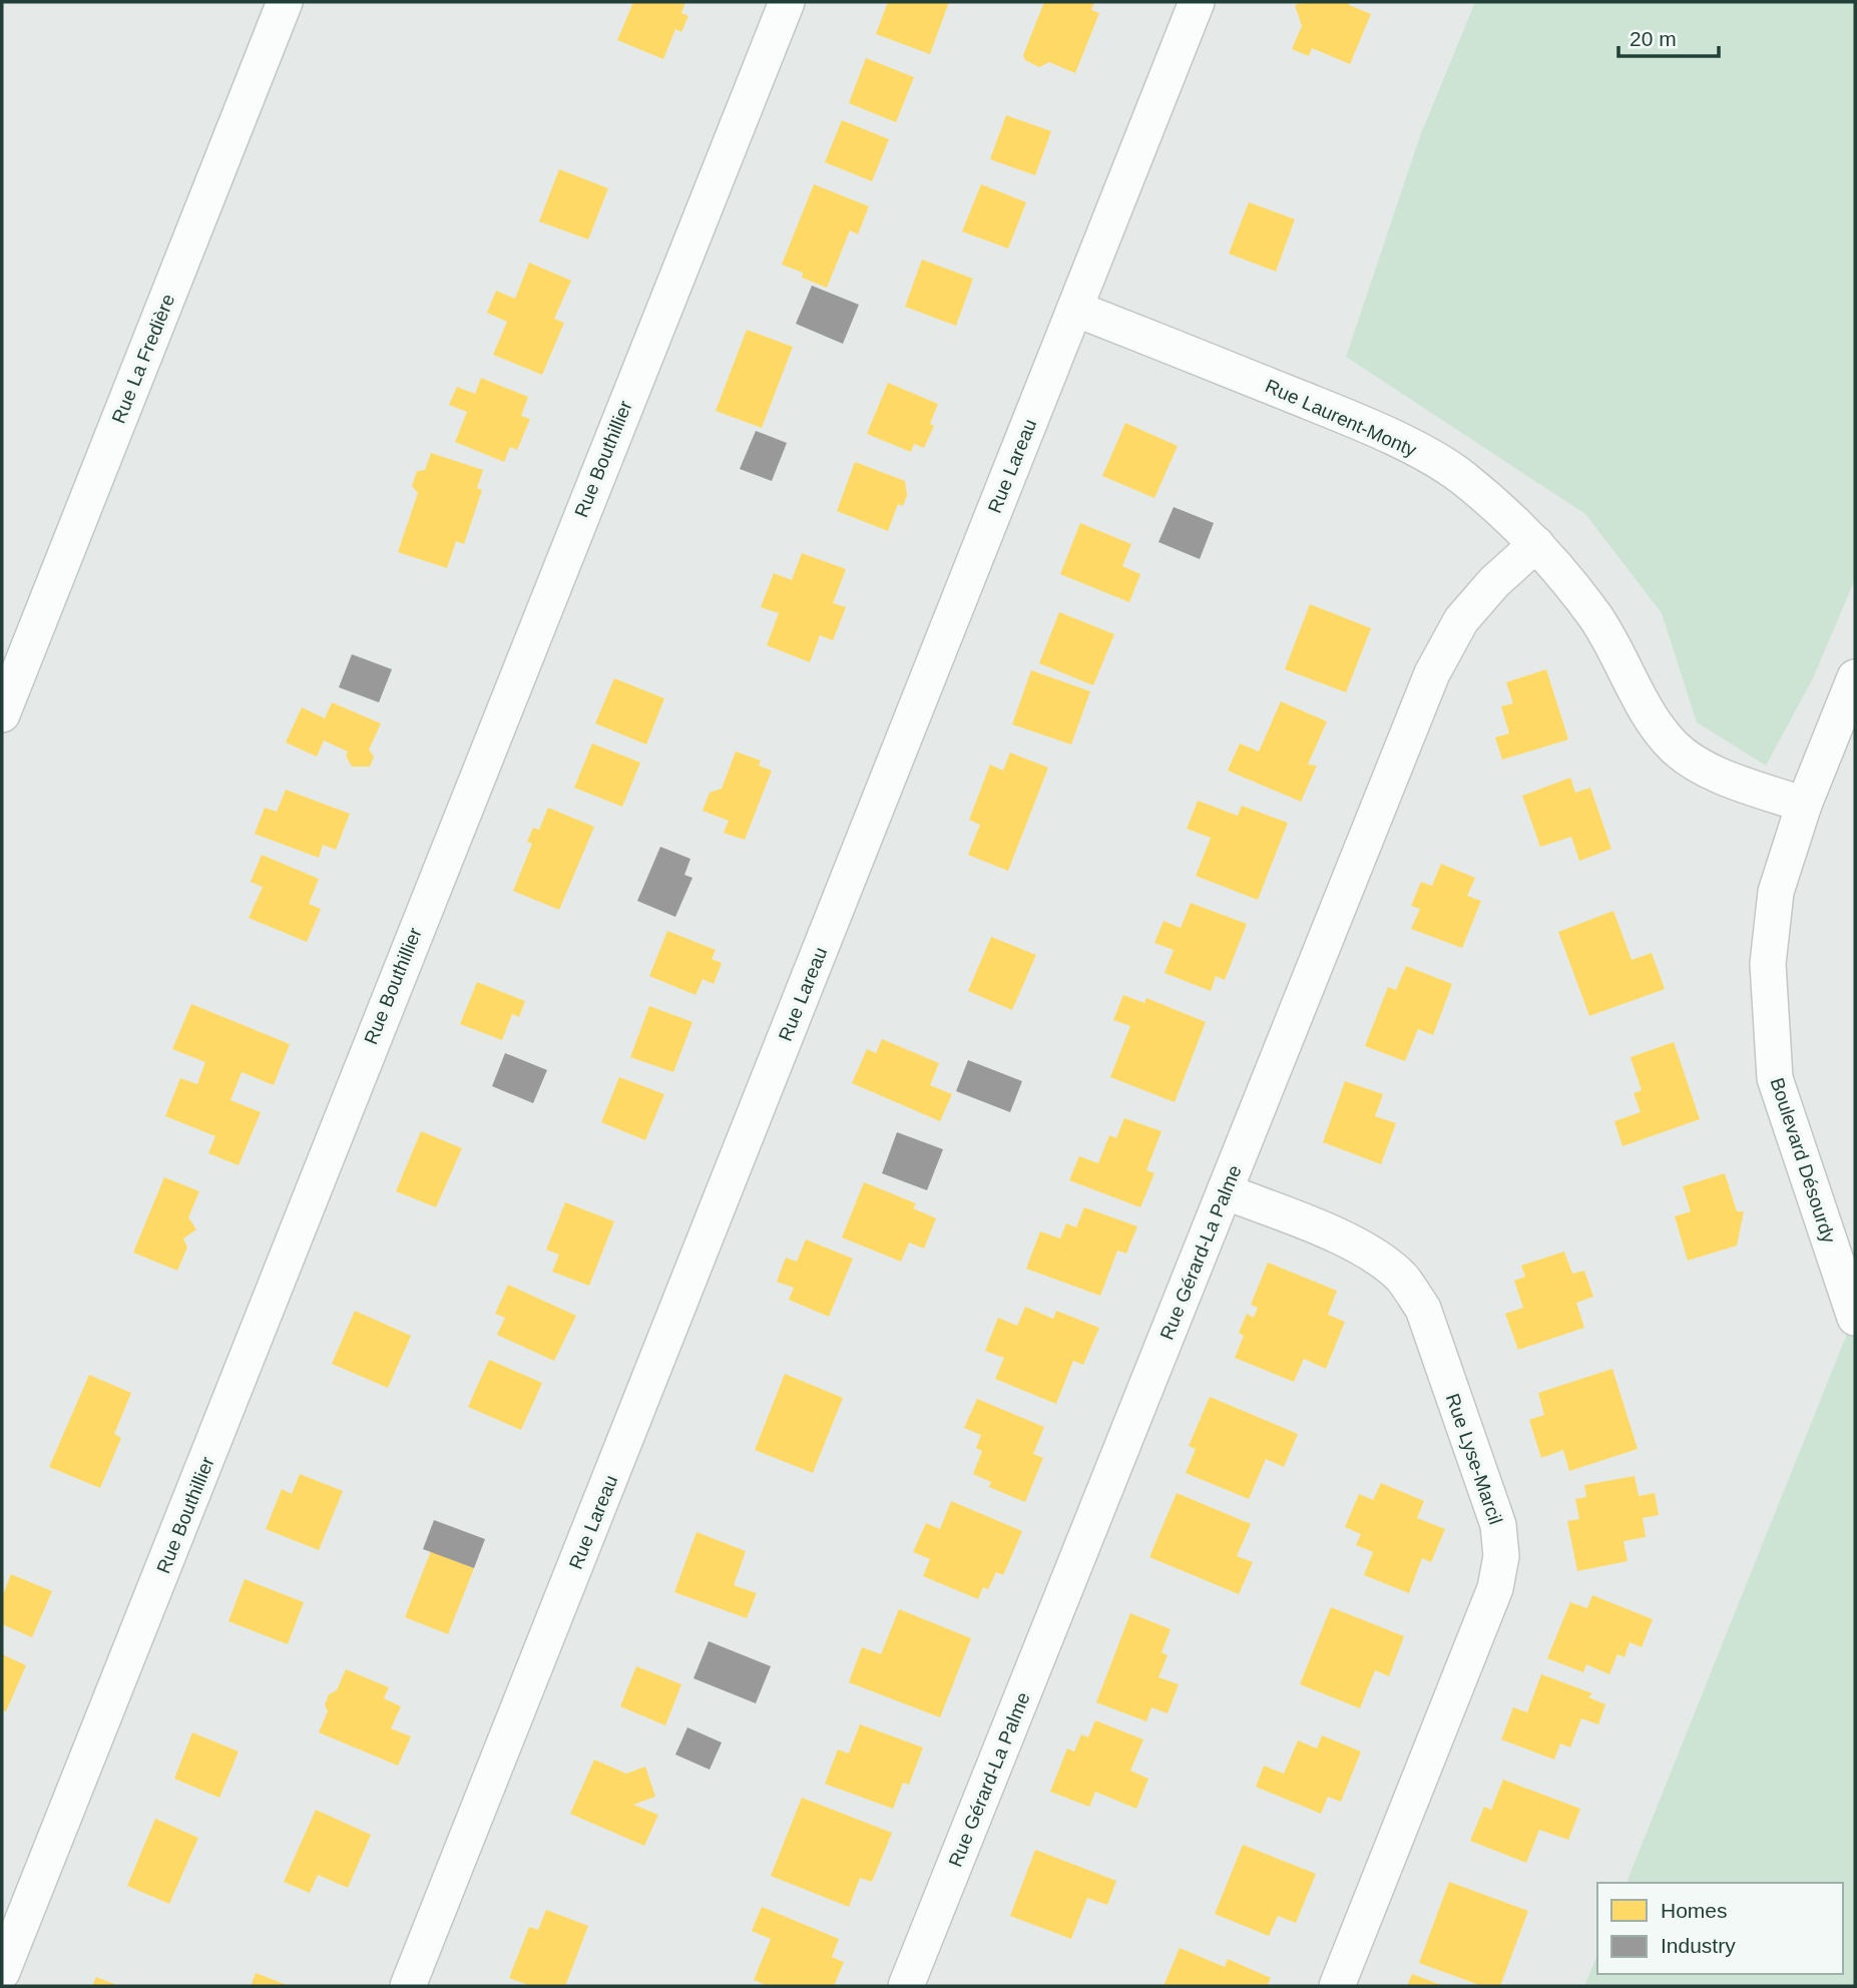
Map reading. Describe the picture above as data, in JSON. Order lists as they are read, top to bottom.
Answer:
{
  "streets": {
    "street": [
      "Rue La Fredière",
      "Rue Laurent-Monty",
      "Rue Bouthillier",
      "Rue Lareau",
      "Boulevard Désourdy",
      "Rue Gérard-La Palme",
      "Rue Lyse-Marcil"
    ]
  },
  "crossings": [
    ["Rue Laurent-Monty", "Rue Lareau"],
    ["Rue Laurent-Monty", "Boulevard Désourdy"],
    ["Rue Laurent-Monty", "Rue Gérard-La Palme"],
    ["Rue Gérard-La Palme", "Rue Lyse-Marcil"]
  ],
  "legend": ["Homes", "Industry"],
  "scale_bar": "20 m"
}
